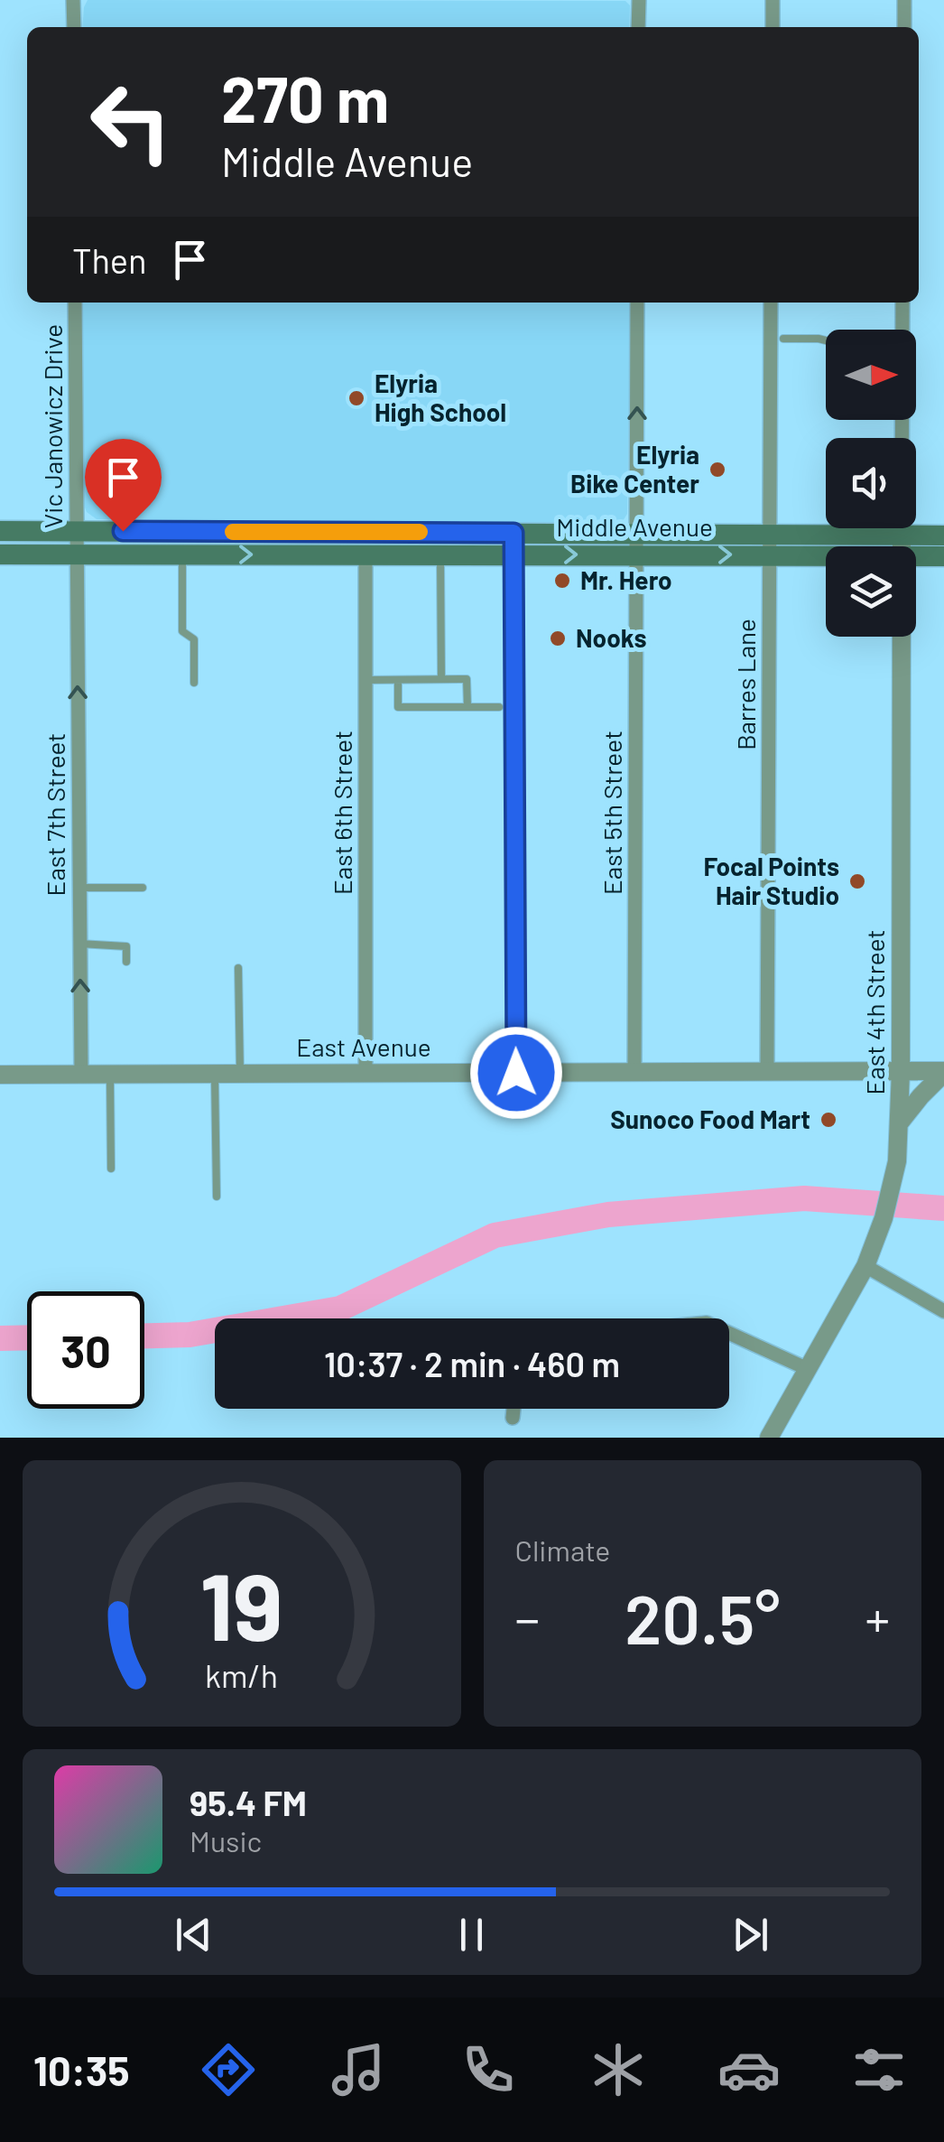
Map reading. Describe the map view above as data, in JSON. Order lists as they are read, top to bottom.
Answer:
{
  "streets": {
    "main road": ["Middle Avenue"],
    "street": [
      "Vic Janowicz Drive",
      "Barres Lane",
      "East 6th Street",
      "East 5th Street",
      "East 7th Street",
      "East 4th Street",
      "East Avenue"
    ]
  },
  "crossings": [
    ["Vic Janowicz Drive", "Middle Avenue"],
    ["Vic Janowicz Drive", "East 7th Street"],
    ["Middle Avenue", "Barres Lane"],
    ["Middle Avenue", "East 6th Street"],
    ["Middle Avenue", "East 5th Street"],
    ["Middle Avenue", "East 7th Street"],
    ["Middle Avenue", "East 4th Street"],
    ["Barres Lane", "East Avenue"],
    ["East 6th Street", "East Avenue"],
    ["East 5th Street", "East Avenue"],
    ["East 7th Street", "East Avenue"],
    ["East 4th Street", "East Avenue"]
  ],
  "one_way": ["East 7th Street"],
  "places": [
    "Elyria High School",
    "Elyria Bike Center",
    "Mr. Hero",
    "Nooks",
    "Focal Points Hair Studio",
    "Sunoco Food Mart"
  ],
  "north": "right",
  "page": {
    "turn": ["270 m", "Middle Avenue"],
    "then": "Then",
    "limit": "30",
    "trip": "10:37 · 2 min · 460 m",
    "tile": "Climate",
    "heat": ["−", "20.5°", "+"],
    "song": ["95.4 FM", "Music"],
    "tabs": "10:35",
    "gauge": ["19", "km/h"]
  }
}
